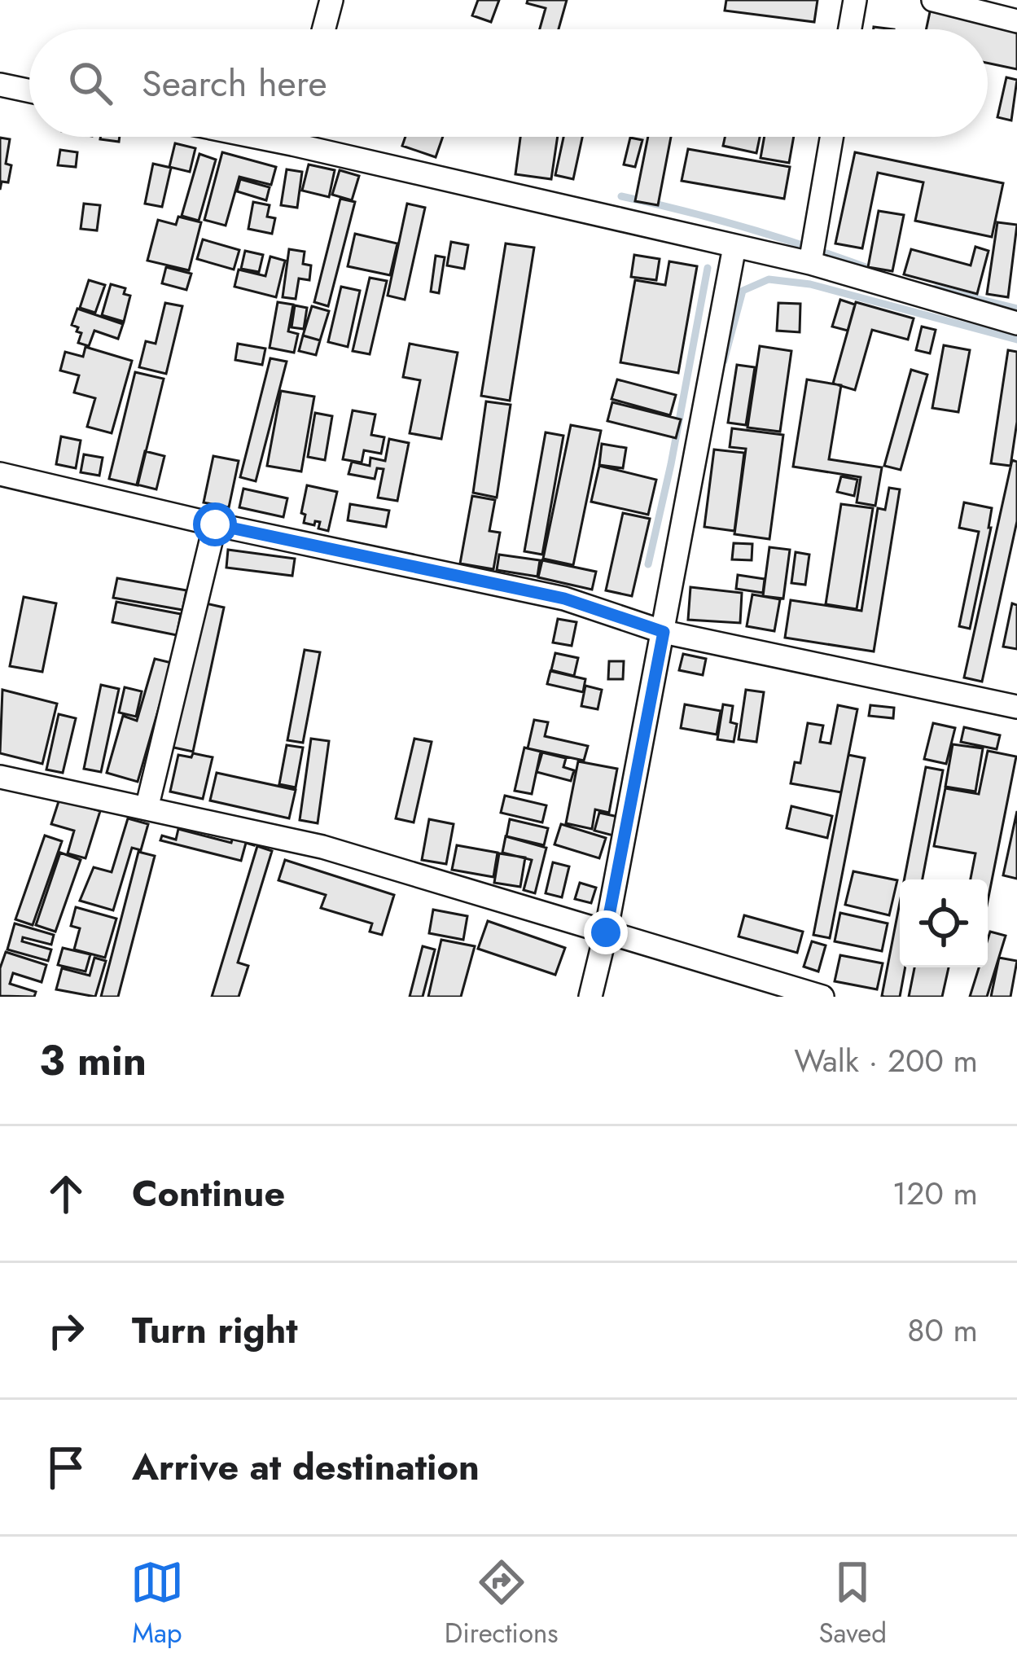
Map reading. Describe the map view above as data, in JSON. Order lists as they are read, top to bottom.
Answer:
{
  "page": {
    "search": "Search here",
    "heading": ["3 min", "Walk · 200 m"],
    "list": [
      ["Continue", "120 m"],
      ["Turn right", "80 m"],
      "Arrive at destination"
    ],
    "nav": ["Map", "Directions", "Saved"]
  }
}
